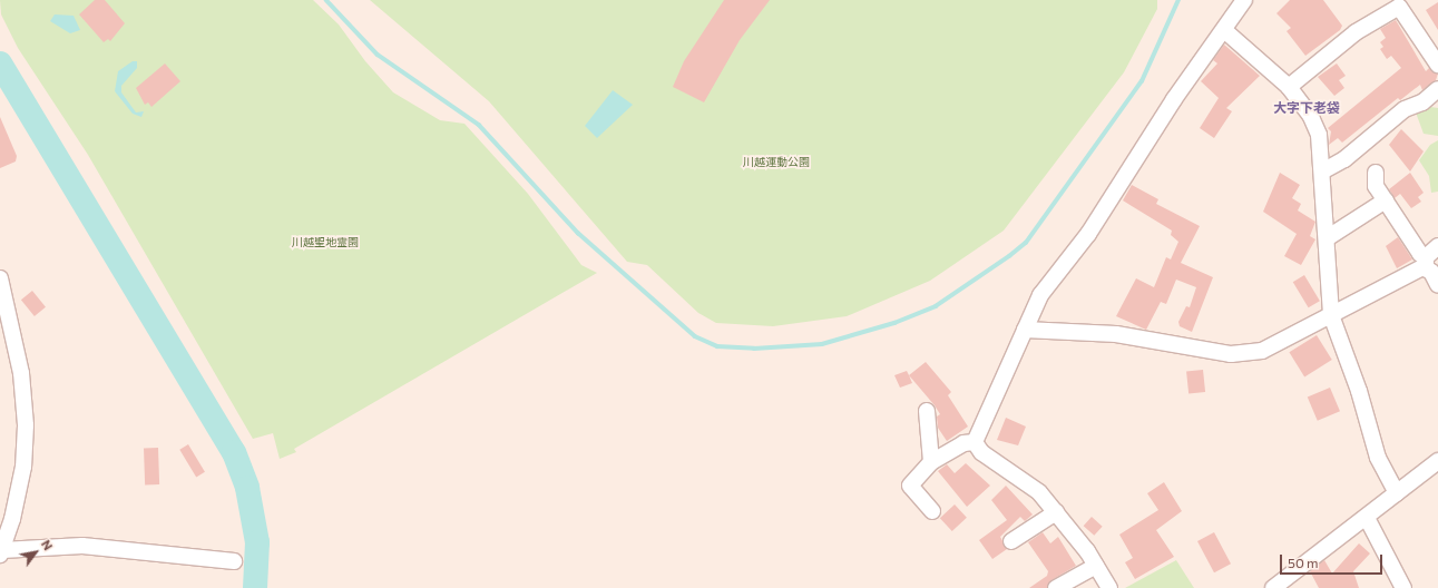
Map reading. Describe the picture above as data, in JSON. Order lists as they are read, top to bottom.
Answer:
{
  "districts": ["大字下老袋"],
  "parks": ["川越運動公園", "川越聖地霊園"],
  "scale_bar": "50 m",
  "north": "top right"
}
